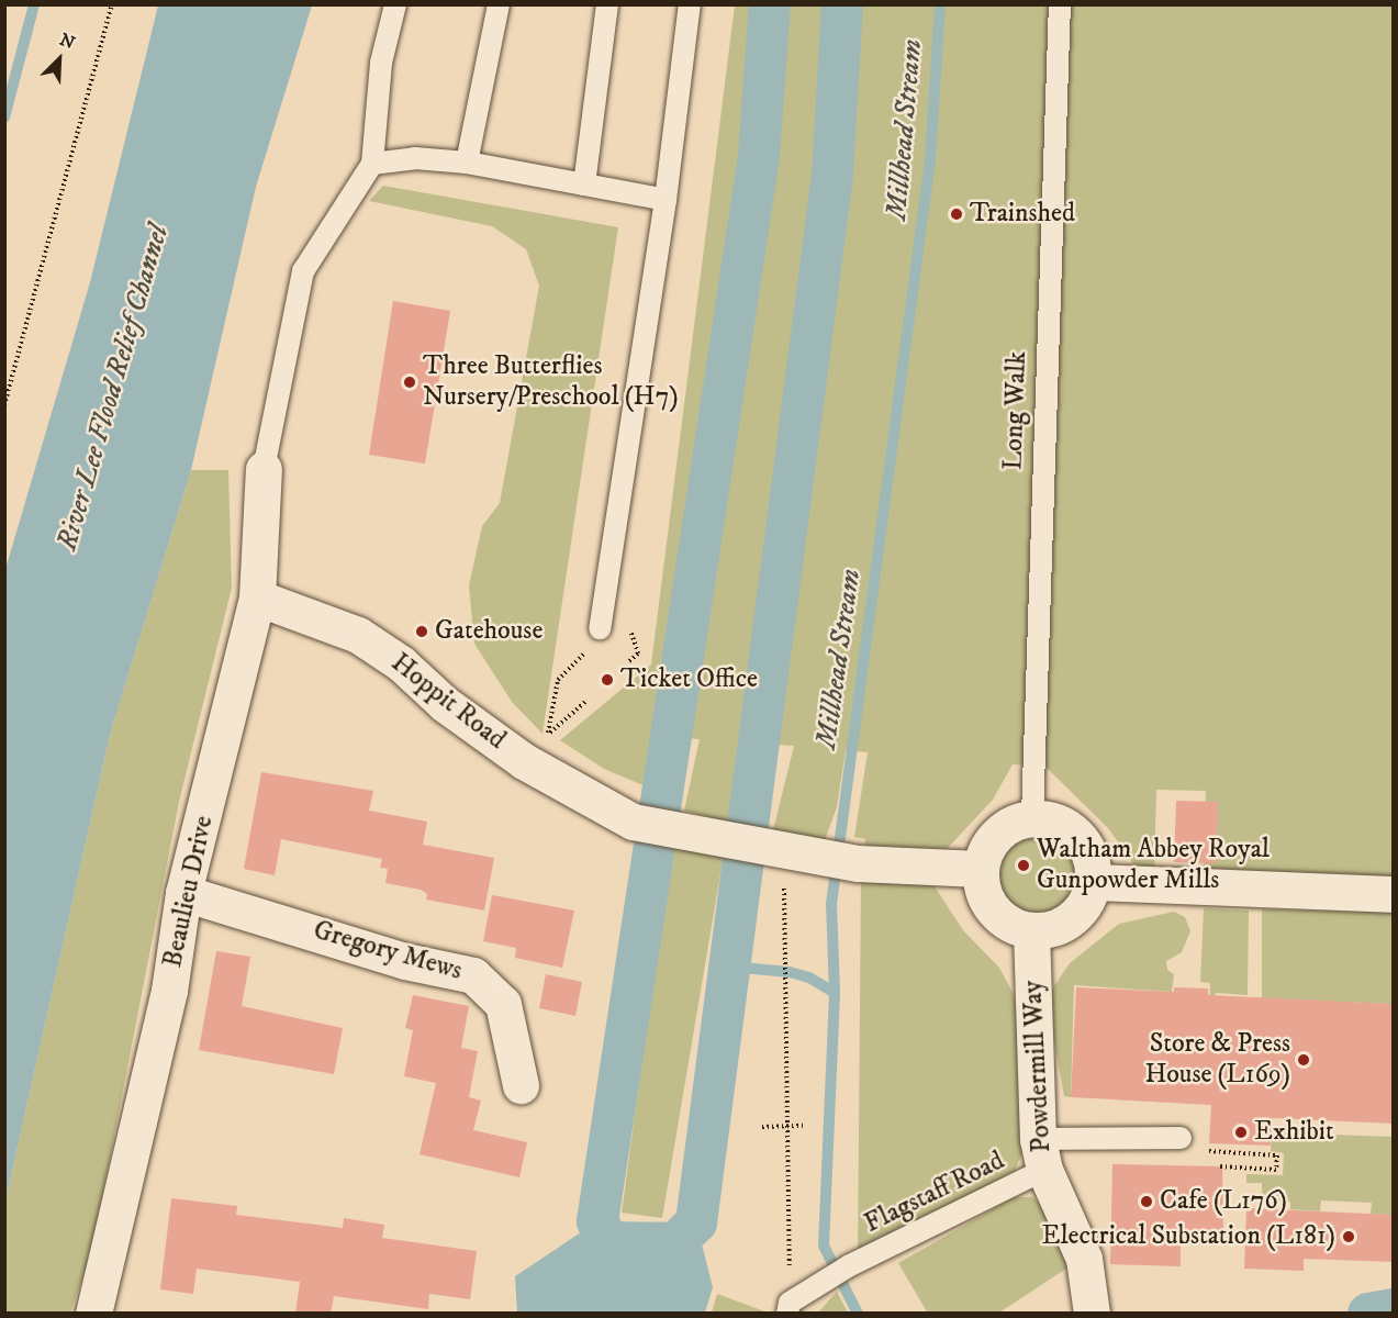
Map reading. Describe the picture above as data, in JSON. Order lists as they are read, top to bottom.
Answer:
{
  "streets": {
    "street": [
      "Hoppit Road",
      "Beaulieu Drive",
      "Gregory Mews",
      "Powdermill Way"
    ],
    "lane": ["Long Walk", "Flagstaff Road"]
  },
  "crossings": [
    ["Long Walk", "Hoppit Road"],
    ["Long Walk", "Powdermill Way"],
    ["Hoppit Road", "Beaulieu Drive"],
    ["Hoppit Road", "Powdermill Way"],
    ["Beaulieu Drive", "Gregory Mews"],
    ["Powdermill Way", "Flagstaff Road"]
  ],
  "water": ["Millhead Stream", "River Lee Flood Relief Channel"],
  "places": [
    "Trainshed",
    "Three Butterflies Nursery/Preschool (H7)",
    "Gatehouse",
    "Ticket Office",
    "Waltham Abbey Royal Gunpowder Mills",
    "Store & Press House (L169)",
    "Exhibit",
    "Cafe (L176)",
    "Electrical Substation (L181)"
  ],
  "north": "top right"
}
